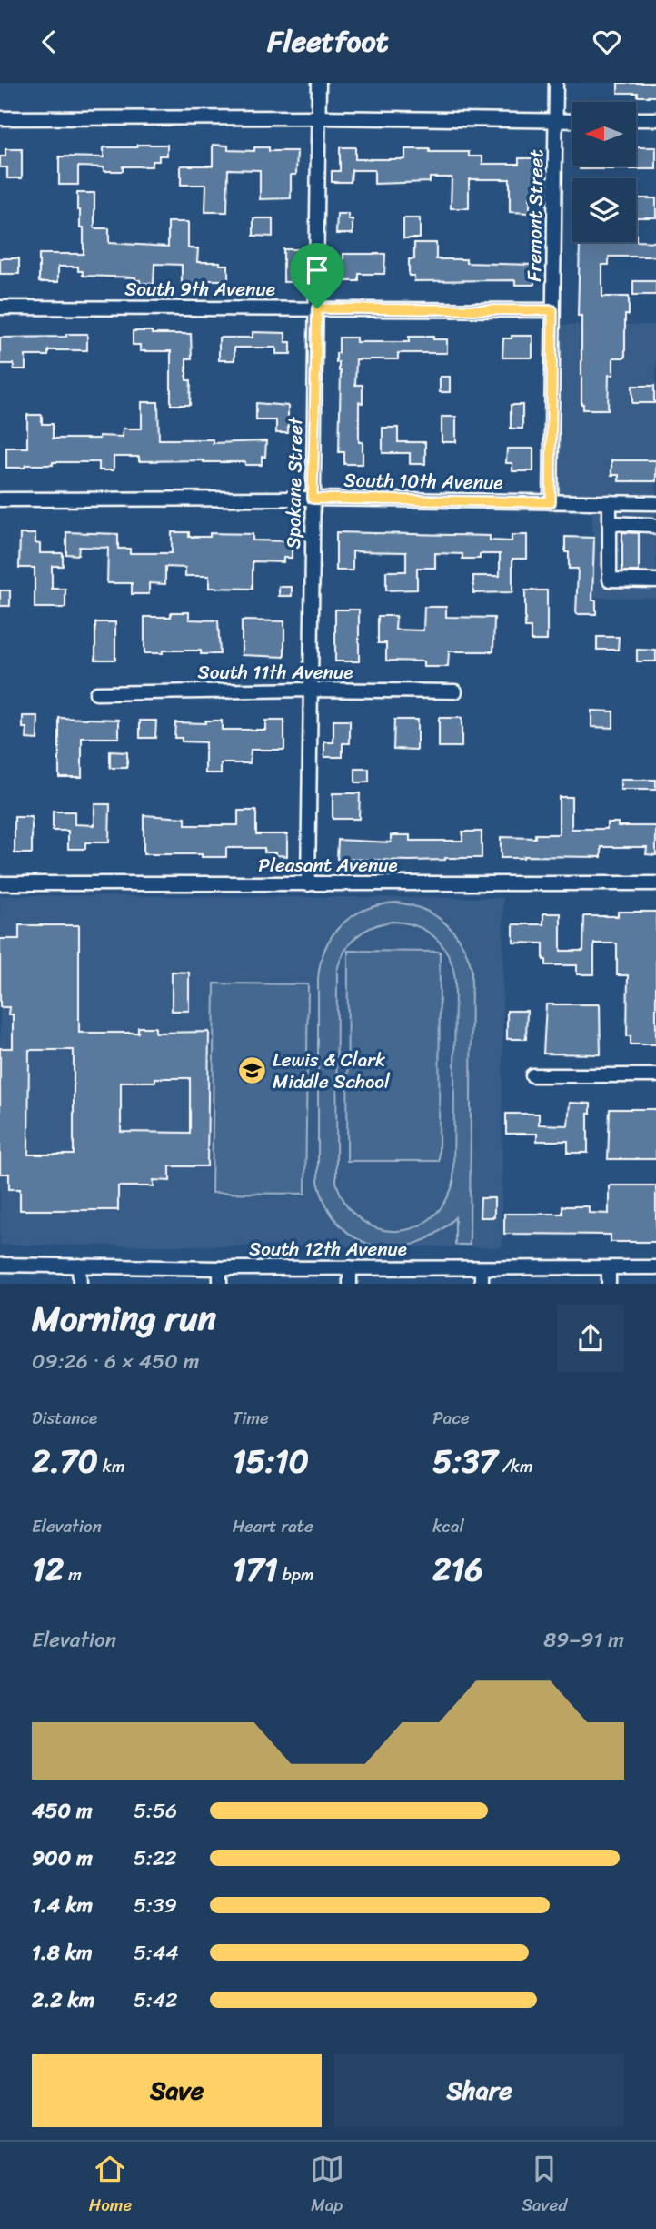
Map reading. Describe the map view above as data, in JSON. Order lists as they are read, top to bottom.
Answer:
{
  "streets": {
    "street": [
      "Fremont Street",
      "South 9th Avenue",
      "South 10th Avenue",
      "Spokane Street",
      "South 11th Avenue",
      "Pleasant Avenue",
      "South 12th Avenue"
    ]
  },
  "crossings": [
    ["Fremont Street", "South 9th Avenue"],
    ["Fremont Street", "South 10th Avenue"],
    ["South 9th Avenue", "Spokane Street"],
    ["South 10th Avenue", "Spokane Street"],
    ["Spokane Street", "South 11th Avenue"],
    ["Spokane Street", "Pleasant Avenue"]
  ],
  "places": {
    "school or university": ["Lewis & Clark Middle School"]
  },
  "north": "left",
  "page": {
    "header": "Fleetfoot",
    "heading": ["Morning run", "09:26 · 6 × 450 m"],
    "stats": [
      ["Distance", "2.70 km"],
      ["Time", "15:10"],
      ["Pace", "5:37 /km"],
      ["Elevation", "12 m"],
      ["Heart rate", "171 bpm"],
      ["kcal", "216"]
    ],
    "chart": ["Elevation", "89–91 m"],
    "list": [
      {
        "name": "450 m",
        "note": "5:56"
      },
      {
        "name": "900 m",
        "note": "5:22"
      },
      {
        "name": "1.4 km",
        "note": "5:39"
      },
      {
        "name": "1.8 km",
        "note": "5:44"
      },
      {
        "name": "2.2 km",
        "note": "5:42"
      }
    ],
    "buttons": ["Save", "Share"],
    "tabs": ["Home", "Map", "Saved"]
  }
}
